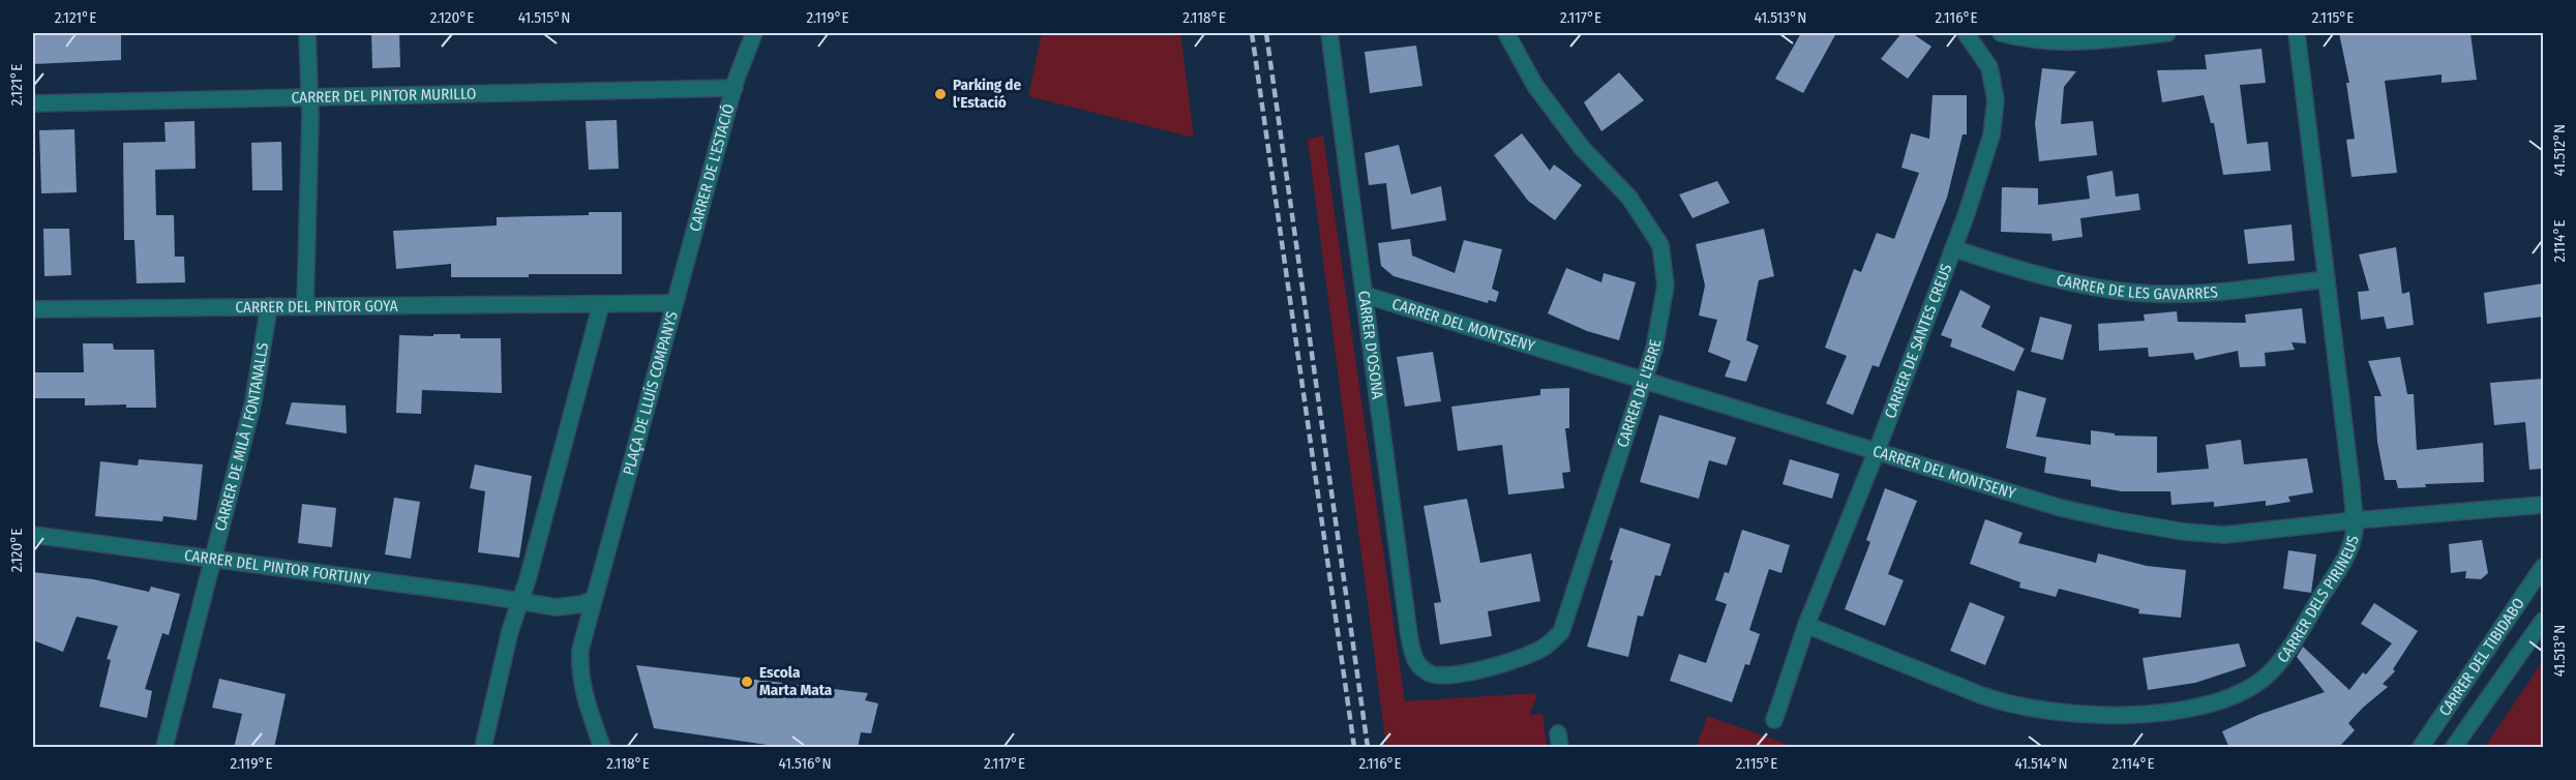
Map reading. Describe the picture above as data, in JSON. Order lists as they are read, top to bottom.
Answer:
{
  "streets": {
    "street": [
      "CARRER DEL PINTOR MURILLO",
      "CARRER DE L'ESTACIÓ",
      "CARRER DE LES GAVARRES",
      "CARRER DEL PINTOR GOYA",
      "CARRER DEL MONTSENY",
      "CARRER DE SANTES CREUS",
      "CARRER D'OSONA",
      "PLAÇA DE LLUÍS COMPANYS",
      "CARRER DE L'EBRE",
      "CARRER DE MILÀ I FONTANALLS",
      "CARRER DEL PINTOR FORTUNY",
      "CARRER DELS PIRINEUS",
      "CARRER DEL TIBIDABO"
    ]
  },
  "crossings": [
    ["CARRER DEL PINTOR MURILLO", "CARRER DE L'ESTACIÓ"],
    ["CARRER DE L'ESTACIÓ", "PLAÇA DE LLUÍS COMPANYS"],
    ["CARRER DE LES GAVARRES", "CARRER DE SANTES CREUS"],
    ["CARRER DE LES GAVARRES", "CARRER DELS PIRINEUS"],
    ["CARRER DEL PINTOR GOYA", "PLAÇA DE LLUÍS COMPANYS"],
    ["CARRER DEL PINTOR GOYA", "CARRER DE MILÀ I FONTANALLS"],
    ["CARRER DEL MONTSENY", "CARRER DE SANTES CREUS"],
    ["CARRER DEL MONTSENY", "CARRER D'OSONA"],
    ["CARRER DEL MONTSENY", "CARRER DE L'EBRE"],
    ["CARRER DEL MONTSENY", "CARRER DELS PIRINEUS"],
    ["CARRER DE SANTES CREUS", "CARRER DELS PIRINEUS"],
    ["CARRER D'OSONA", "CARRER DE L'EBRE"],
    ["CARRER DE MILÀ I FONTANALLS", "CARRER DEL PINTOR FORTUNY"]
  ],
  "places": ["Parking de l'Estació", "Escola Marta Mata"],
  "coordinates": [
    "2.121°E",
    "2.120°E",
    "41.515°N",
    "2.119°E",
    "2.118°E",
    "2.117°E",
    "41.513°N",
    "2.116°E",
    "2.115°E",
    "41.512°N",
    "2.114°E",
    "41.516°N",
    "41.514°N"
  ]
}
